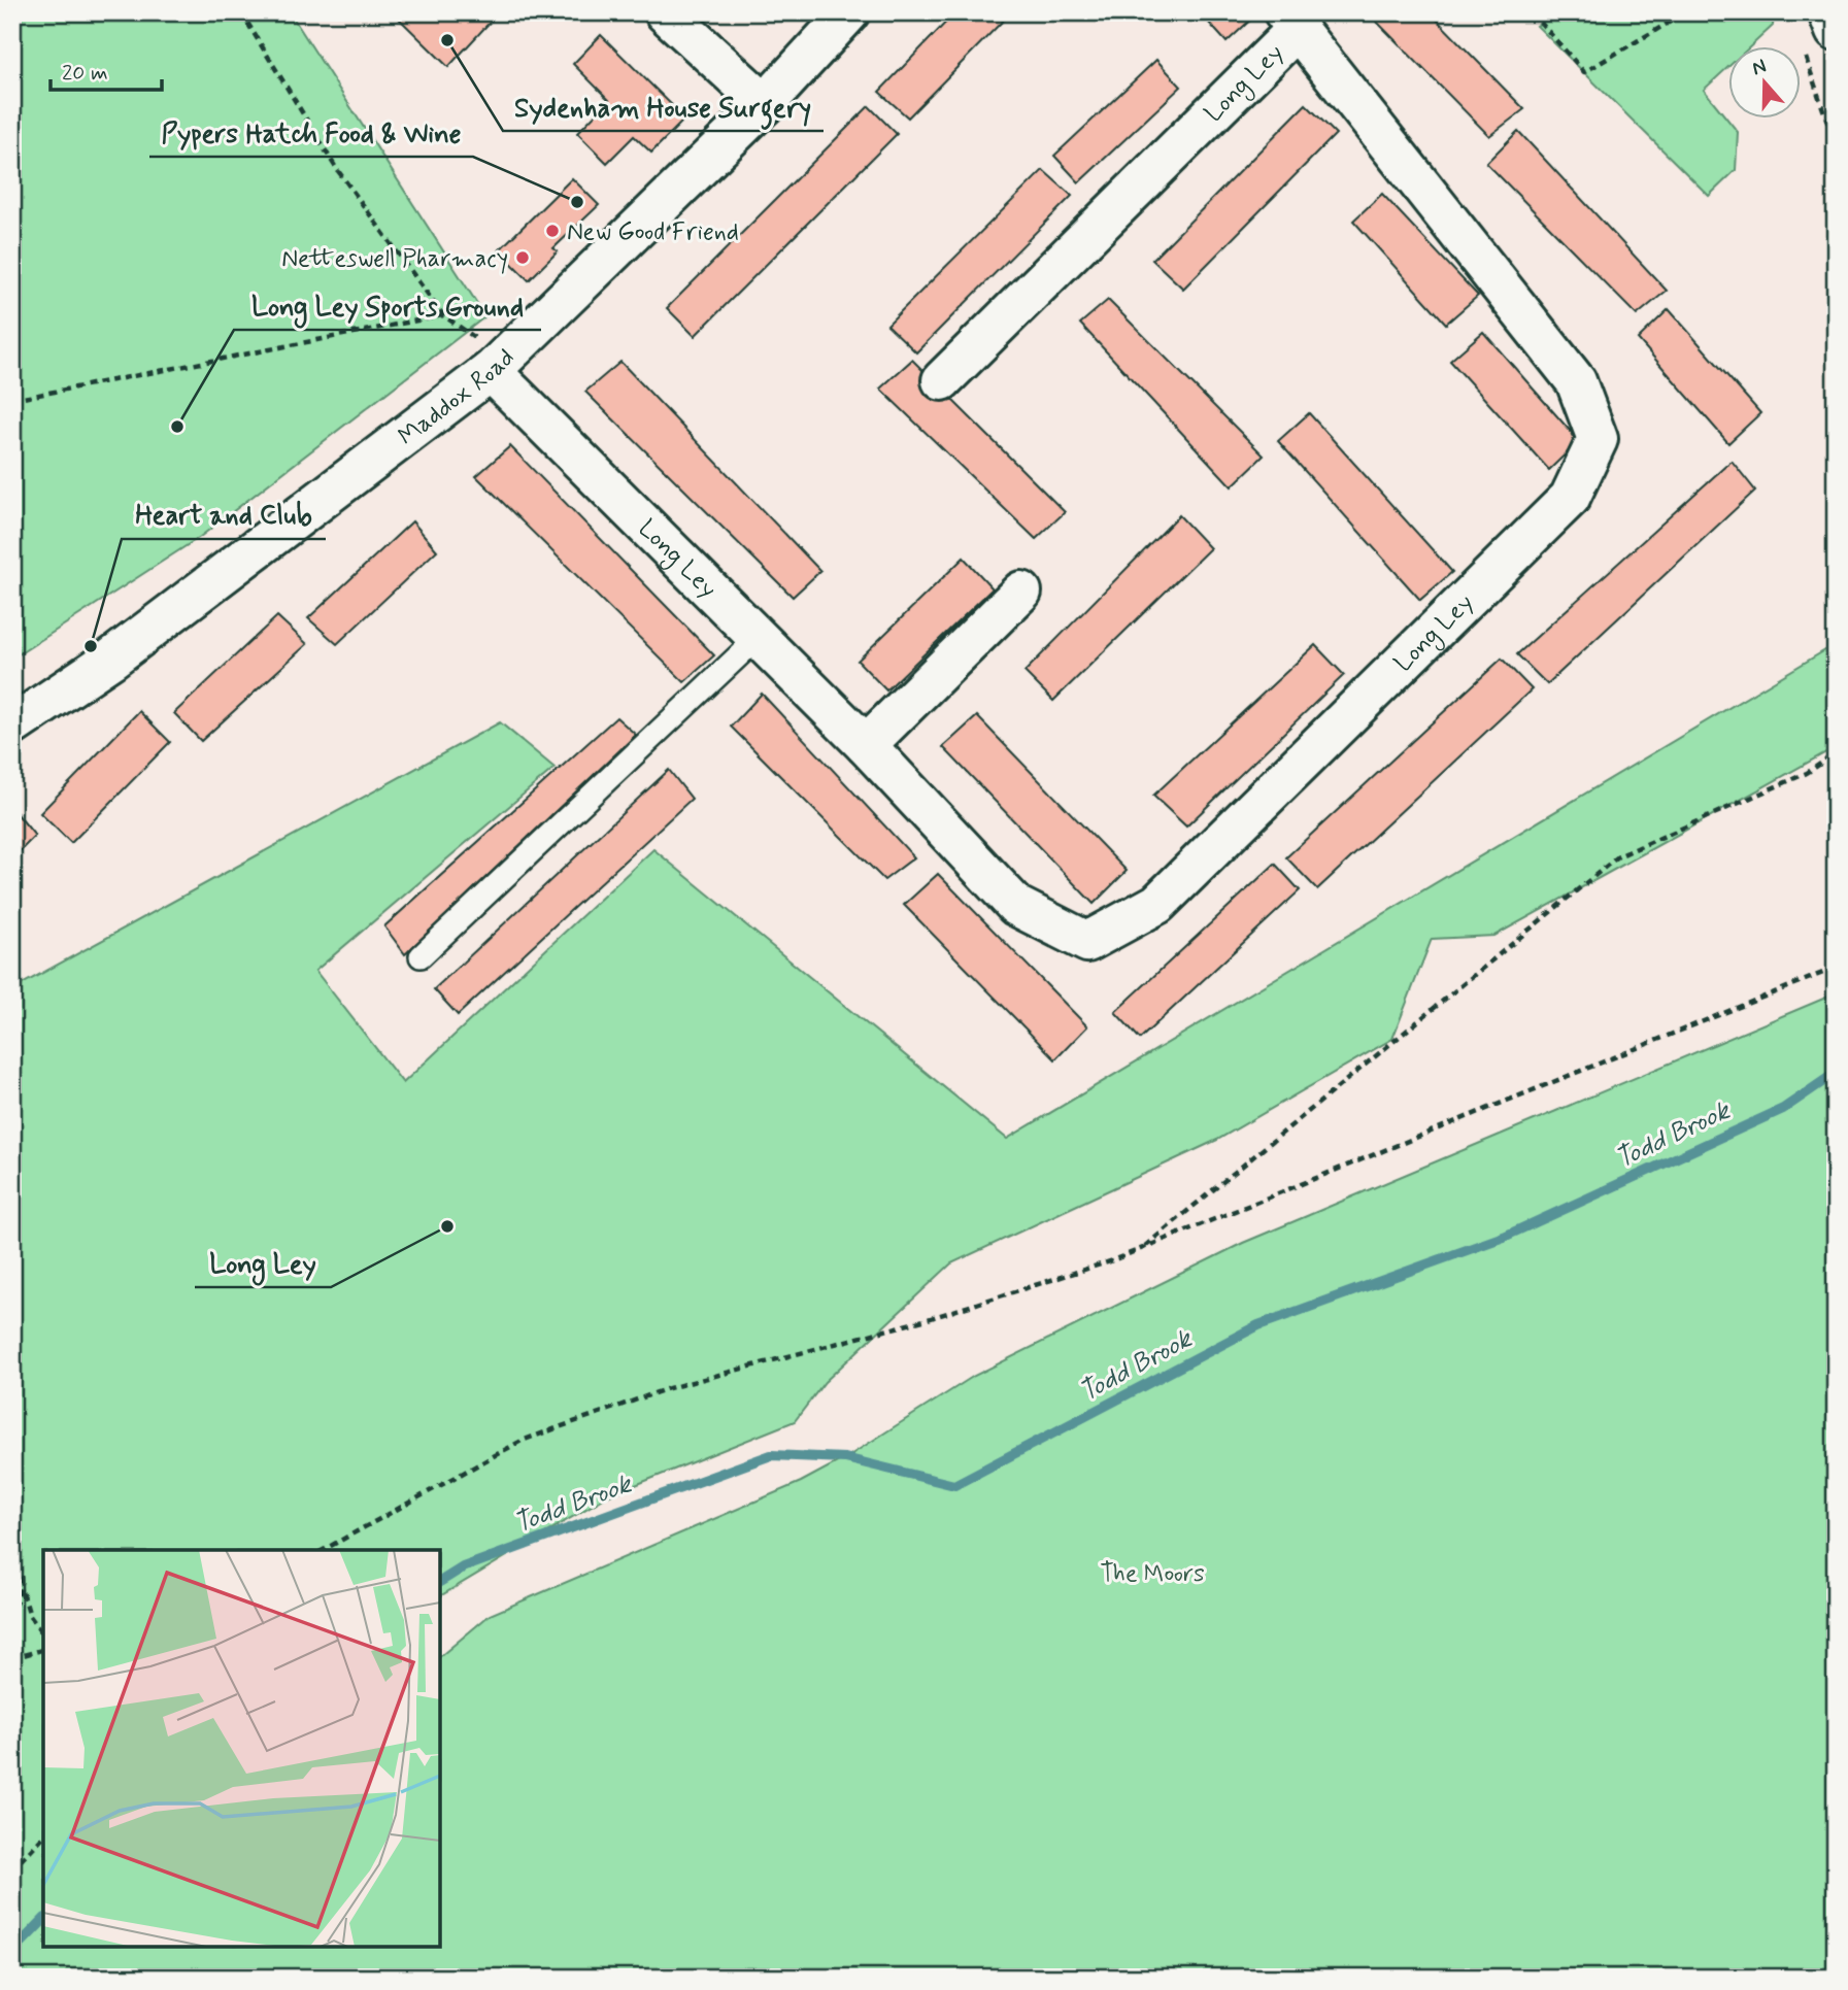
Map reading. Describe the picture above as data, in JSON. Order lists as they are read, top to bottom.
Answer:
{
  "streets": {
    "street": ["Long Ley", "Maddox Road"]
  },
  "crossings": [
    ["Long Ley", "Maddox Road"]
  ],
  "water": ["Todd Brook"],
  "parks": ["The Moors"],
  "places": [
    "Sydenham House Surgery",
    "Pypers Hatch Food & Wine",
    "New Good Friend",
    "Netteswell Pharmacy",
    "Long Ley Sports Ground",
    "Heart and Club",
    "Long Ley"
  ],
  "scale_bar": "20 m",
  "north": "top"
}
